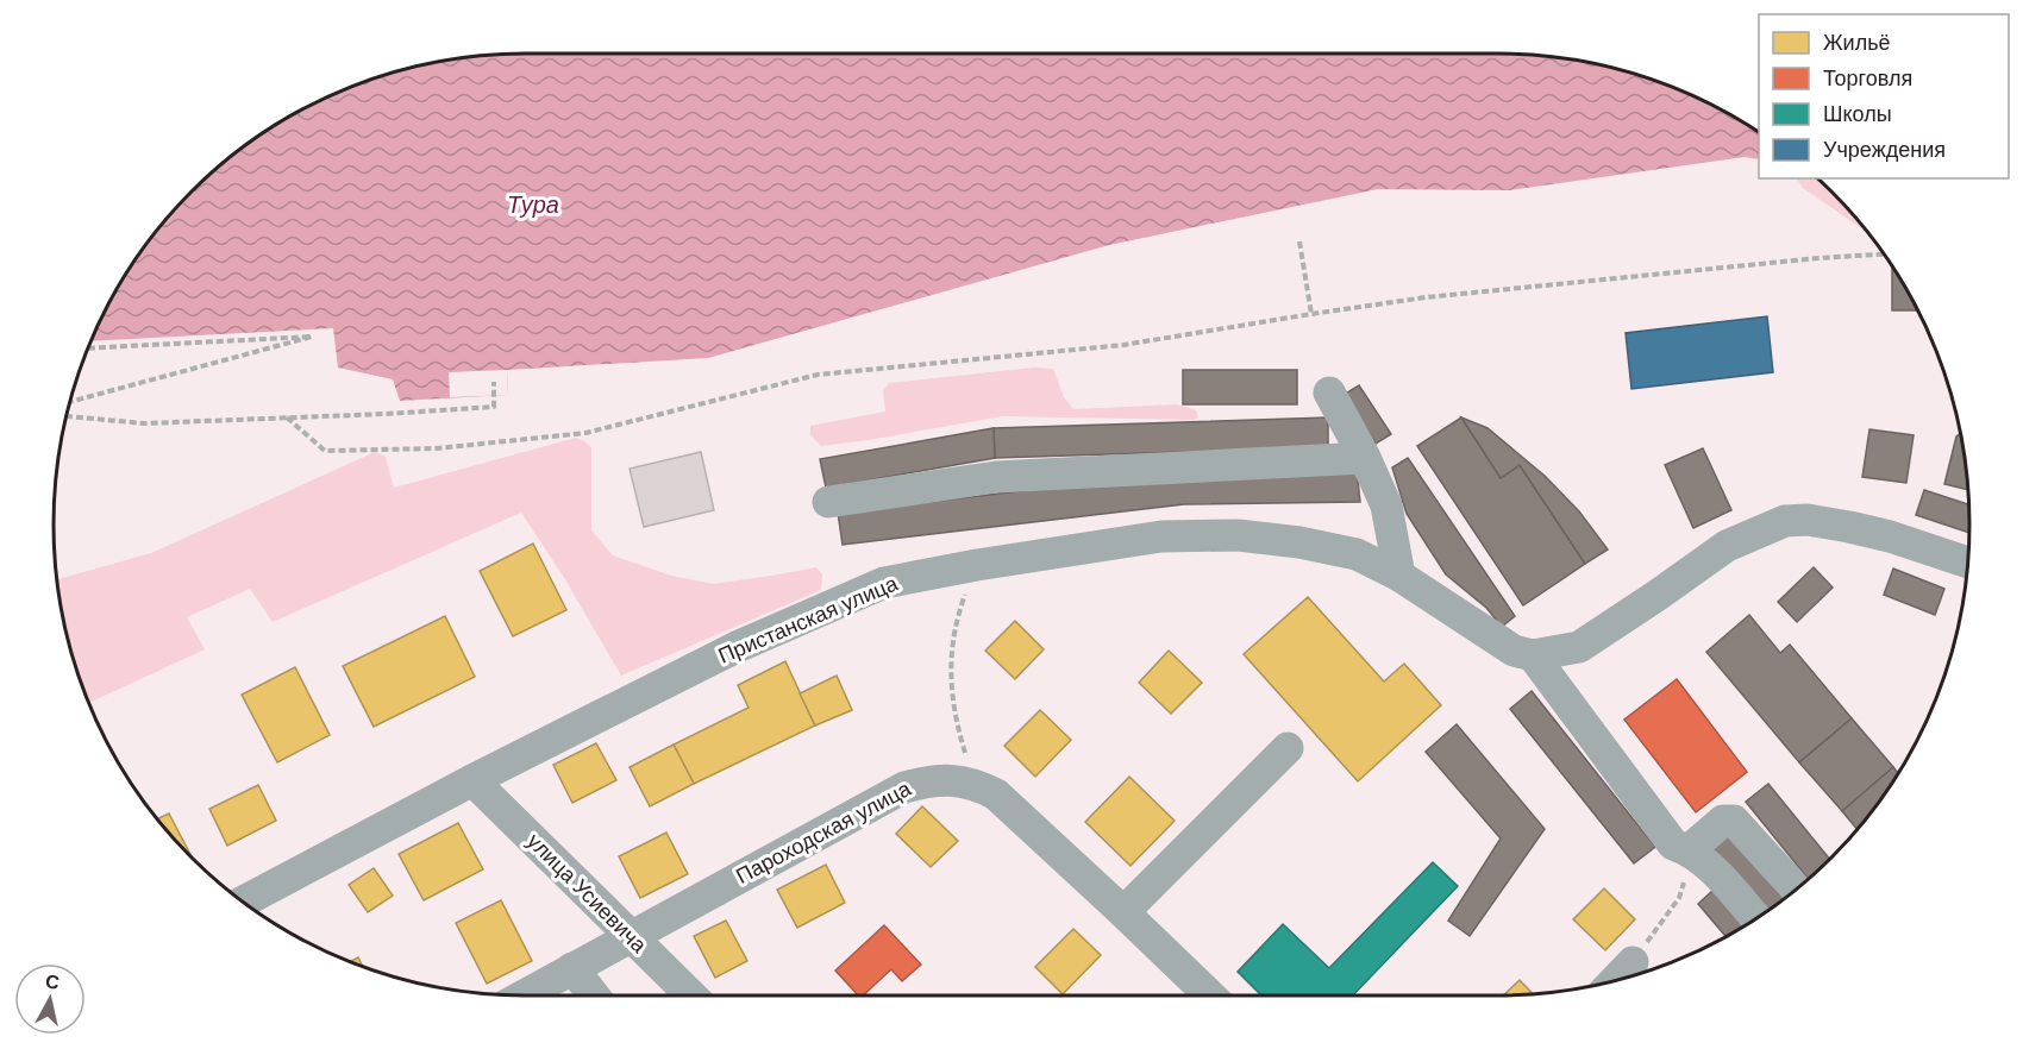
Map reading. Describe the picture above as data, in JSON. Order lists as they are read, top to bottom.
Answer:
{
  "streets": {
    "street": ["Пристанская улица", "Пароходская улица", "улица Усиевича"]
  },
  "crossings": [
    ["Пристанская улица", "улица Усиевича"],
    ["Пароходская улица", "улица Усиевича"]
  ],
  "water": ["Тура"],
  "legend": [
    "Жильё",
    "Торговля",
    "Школы",
    "Учреждения"
  ],
  "north": "top"
}
